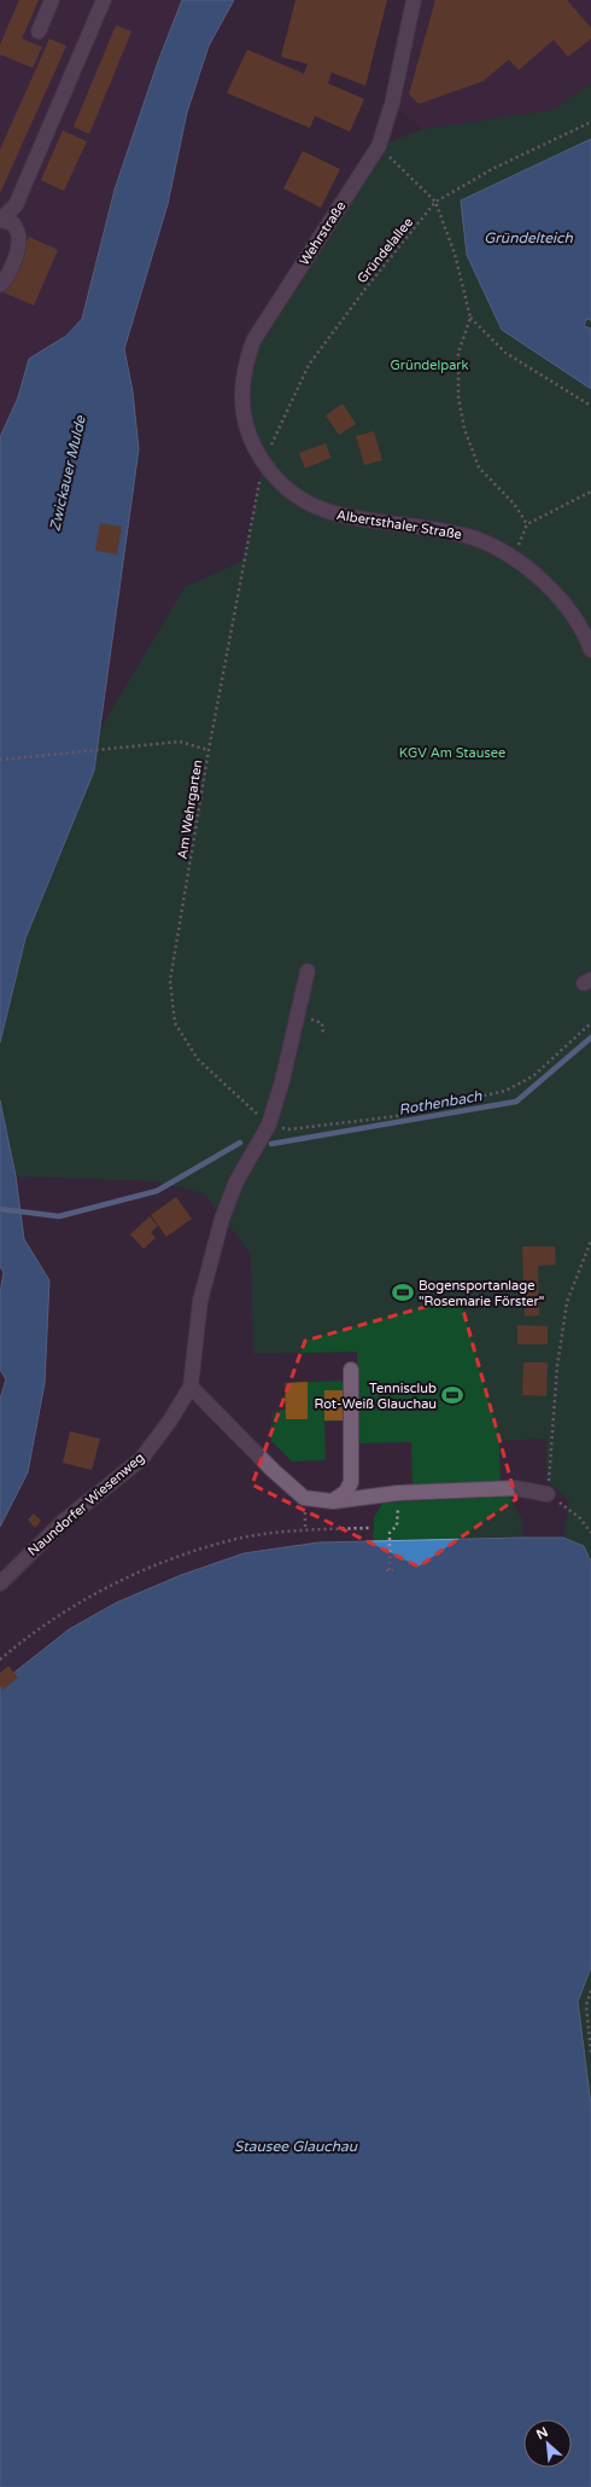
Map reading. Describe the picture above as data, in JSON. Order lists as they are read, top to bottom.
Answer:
{
  "streets": {
    "street": ["Wehrstraße", "Albertsthaler Straße", "Naundorfer Wiesenweg"],
    "path": ["Gründelallee", "Am Wehrgarten"]
  },
  "crossings": [
    ["Wehrstraße", "Gründelallee"],
    ["Wehrstraße", "Albertsthaler Straße"],
    ["Wehrstraße", "Am Wehrgarten"],
    ["Gründelallee", "Albertsthaler Straße"],
    ["Gründelallee", "Am Wehrgarten"],
    ["Albertsthaler Straße", "Am Wehrgarten"],
    ["Am Wehrgarten", "Naundorfer Wiesenweg"]
  ],
  "water": [
    "Gründelteich",
    "Zwickauer Mulde",
    "Rothenbach",
    "Stausee Glauchau"
  ],
  "parks": ["Gründelpark", "KGV Am Stausee"],
  "places": {
    "sports": ["Bogensportanlage \"Rosemarie Förster\"", "Tennisclub Rot-Weiß Glauchau"]
  },
  "north": "top left"
}
